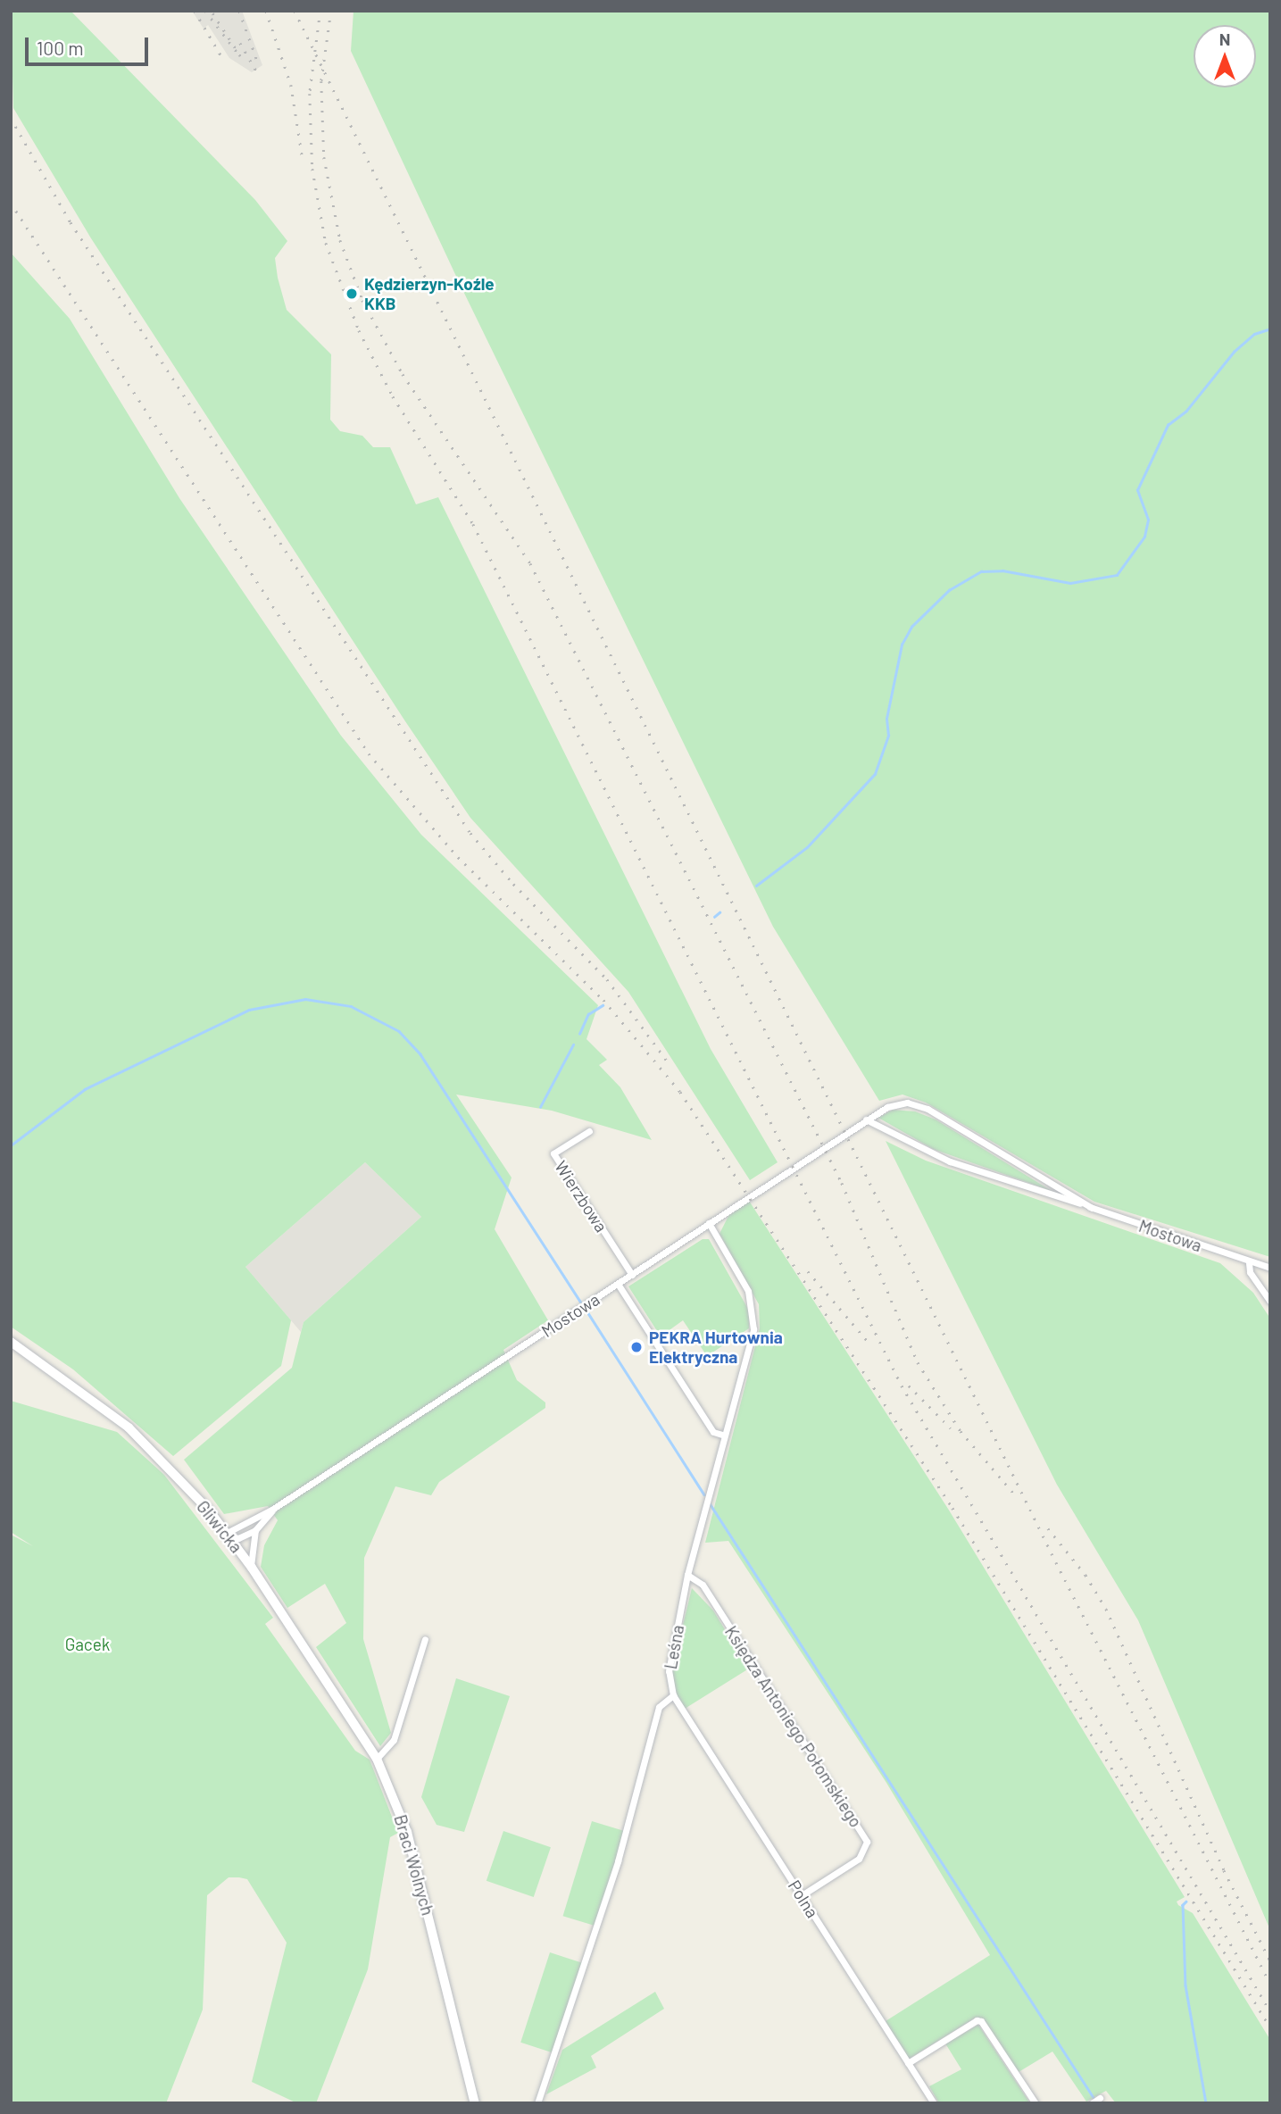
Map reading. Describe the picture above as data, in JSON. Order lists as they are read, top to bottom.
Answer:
{
  "streets": {
    "main road": ["Gliwicka", "Braci Wolnych"],
    "street": [
      "Wierzbowa",
      "Mostowa",
      "Leśna",
      "Księdza Antoniego Połomskiego",
      "Polna"
    ]
  },
  "crossings": [
    ["Wierzbowa", "Mostowa"],
    ["Mostowa", "Gliwicka"],
    ["Mostowa", "Leśna"],
    ["Gliwicka", "Braci Wolnych"],
    ["Leśna", "Księdza Antoniego Połomskiego"],
    ["Leśna", "Polna"],
    ["Księdza Antoniego Połomskiego", "Polna"]
  ],
  "parks": ["Gacek"],
  "places": ["Kędzierzyn-Koźle KKB", "PEKRA Hurtownia Elektryczna"],
  "scale_bar": "100 m",
  "north": "top"
}
